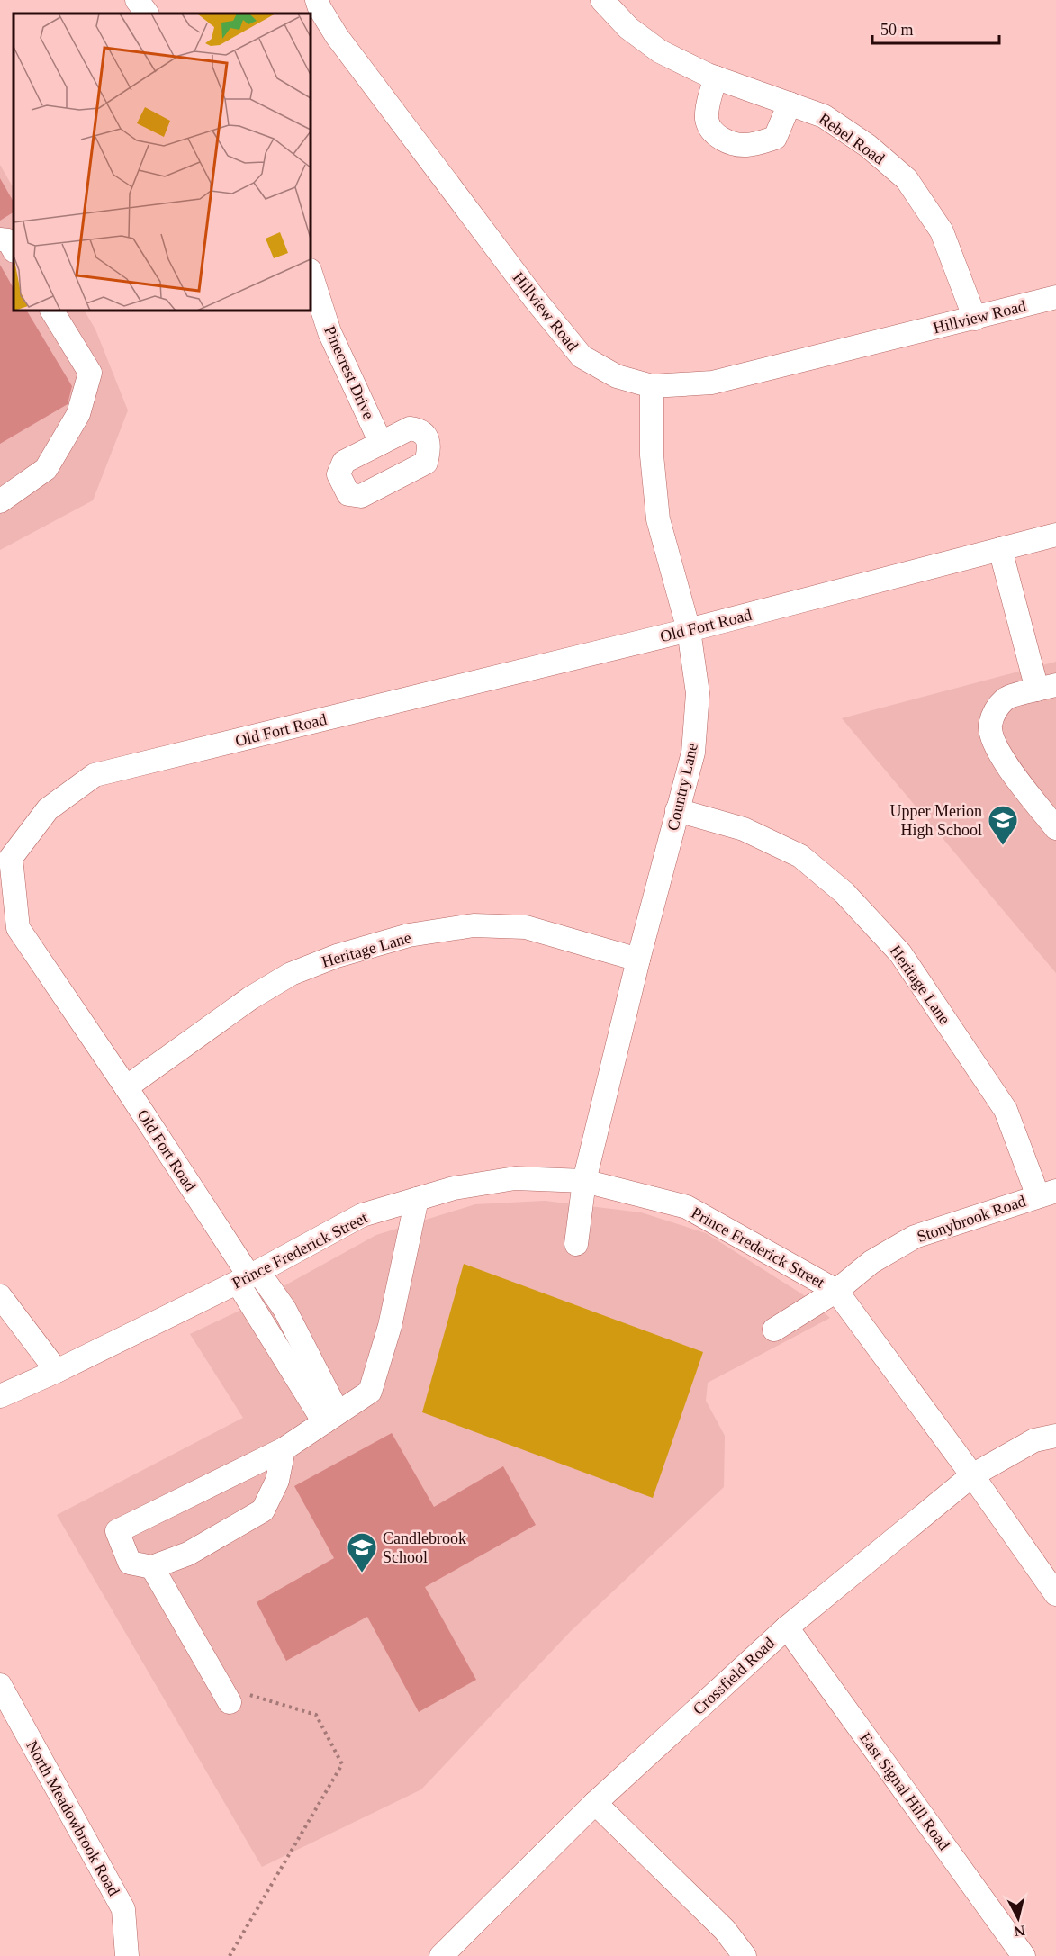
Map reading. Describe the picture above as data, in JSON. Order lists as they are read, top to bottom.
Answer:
{
  "streets": {
    "street": [
      "Rebel Road",
      "Hillview Road",
      "Pinecrest Drive",
      "Old Fort Road",
      "Country Lane",
      "Heritage Lane",
      "Stonybrook Road",
      "Prince Frederick Street",
      "Crossfield Road",
      "East Signal Hill Road",
      "North Meadowbrook Road"
    ]
  },
  "crossings": [
    ["Rebel Road", "Hillview Road"],
    ["Hillview Road", "Country Lane"],
    ["Old Fort Road", "Country Lane"],
    ["Old Fort Road", "Heritage Lane"],
    ["Old Fort Road", "Prince Frederick Street"],
    ["Country Lane", "Heritage Lane"],
    ["Country Lane", "Prince Frederick Street"],
    ["Heritage Lane", "Stonybrook Road"],
    ["Stonybrook Road", "Prince Frederick Street"],
    ["Prince Frederick Street", "Crossfield Road"],
    ["Crossfield Road", "East Signal Hill Road"]
  ],
  "places": {
    "school or university": ["Upper Merion High School", "Candlebrook School"]
  },
  "scale_bar": "50 m",
  "north": "bottom"
}
